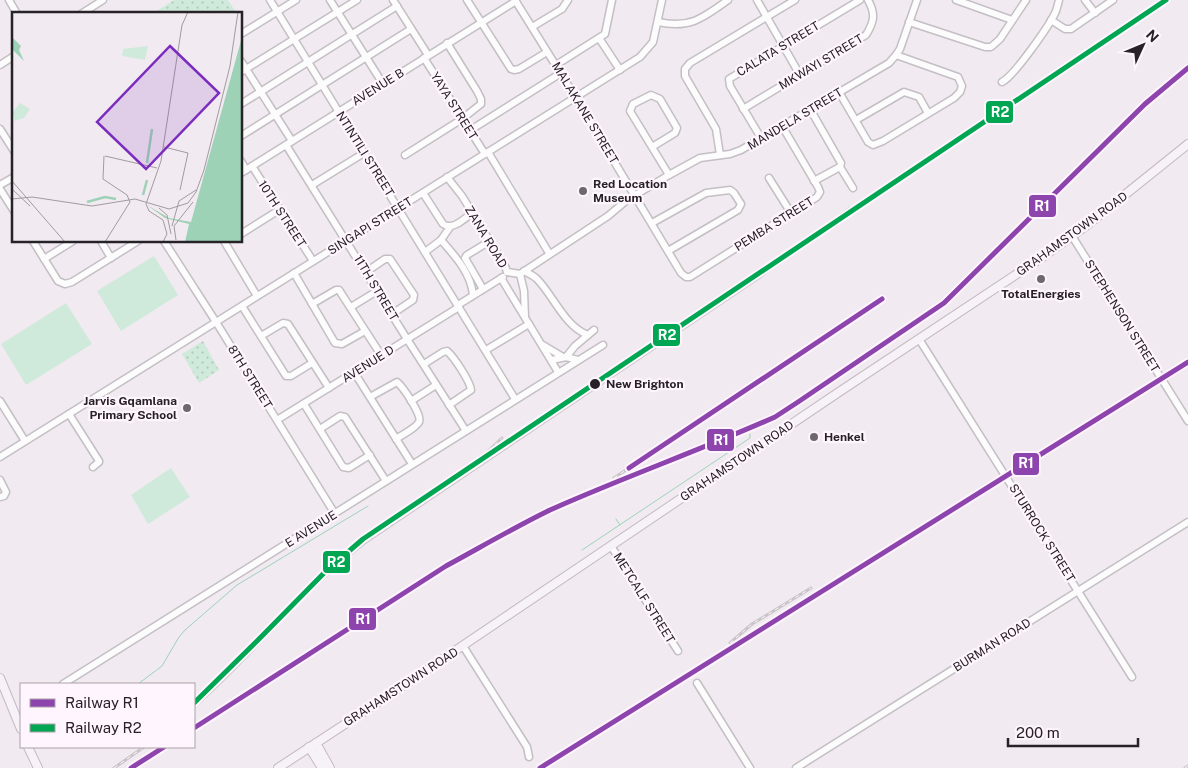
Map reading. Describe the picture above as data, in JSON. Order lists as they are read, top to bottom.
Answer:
{
  "streets": {
    "main road": ["GRAHAMSTOWN ROAD"],
    "street": [
      "CALATA STREET",
      "MKWAYI STREET",
      "AVENUE B",
      "YAYA STREET",
      "MALAKANE STREET",
      "MANDELA STREET",
      "NTINTILI STREET",
      "10TH STREET",
      "PEMBA STREET",
      "SINGAPI STREET",
      "ZANA ROAD",
      "11TH STREET",
      "STEPHENSON STREET",
      "AVENUE D",
      "8TH STREET",
      "E AVENUE",
      "STURROCK STREET",
      "METCALF STREET",
      "BURMAN ROAD"
    ]
  },
  "crossings": [
    ["CALATA STREET", "MKWAYI STREET"],
    ["CALATA STREET", "MANDELA STREET"],
    ["AVENUE B", "YAYA STREET"],
    ["AVENUE B", "MALAKANE STREET"],
    ["AVENUE B", "NTINTILI STREET"],
    ["AVENUE B", "10TH STREET"],
    ["AVENUE B", "11TH STREET"],
    ["YAYA STREET", "MANDELA STREET"],
    ["YAYA STREET", "SINGAPI STREET"],
    ["MALAKANE STREET", "MANDELA STREET"],
    ["MALAKANE STREET", "PEMBA STREET"],
    ["MALAKANE STREET", "SINGAPI STREET"],
    ["MANDELA STREET", "PEMBA STREET"],
    ["NTINTILI STREET", "SINGAPI STREET"],
    ["NTINTILI STREET", "ZANA ROAD"],
    ["NTINTILI STREET", "AVENUE D"],
    ["NTINTILI STREET", "E AVENUE"],
    ["10TH STREET", "SINGAPI STREET"],
    ["SINGAPI STREET", "ZANA ROAD"],
    ["SINGAPI STREET", "11TH STREET"],
    ["SINGAPI STREET", "8TH STREET"],
    ["GRAHAMSTOWN ROAD", "STEPHENSON STREET"],
    ["GRAHAMSTOWN ROAD", "STURROCK STREET"],
    ["GRAHAMSTOWN ROAD", "METCALF STREET"],
    ["ZANA ROAD", "AVENUE D"],
    ["11TH STREET", "AVENUE D"],
    ["11TH STREET", "E AVENUE"],
    ["AVENUE D", "8TH STREET"],
    ["8TH STREET", "E AVENUE"],
    ["STURROCK STREET", "BURMAN ROAD"]
  ],
  "places": [
    "Red Location Museum",
    "TotalEnergies",
    "New Brighton",
    "Jarvis Gqamlana Primary School",
    "Henkel"
  ],
  "lines": ["rail line R2", "rail line R1"],
  "legend": ["Railway R1", "Railway R2"],
  "scale_bar": "200 m",
  "north": "top right"
}
